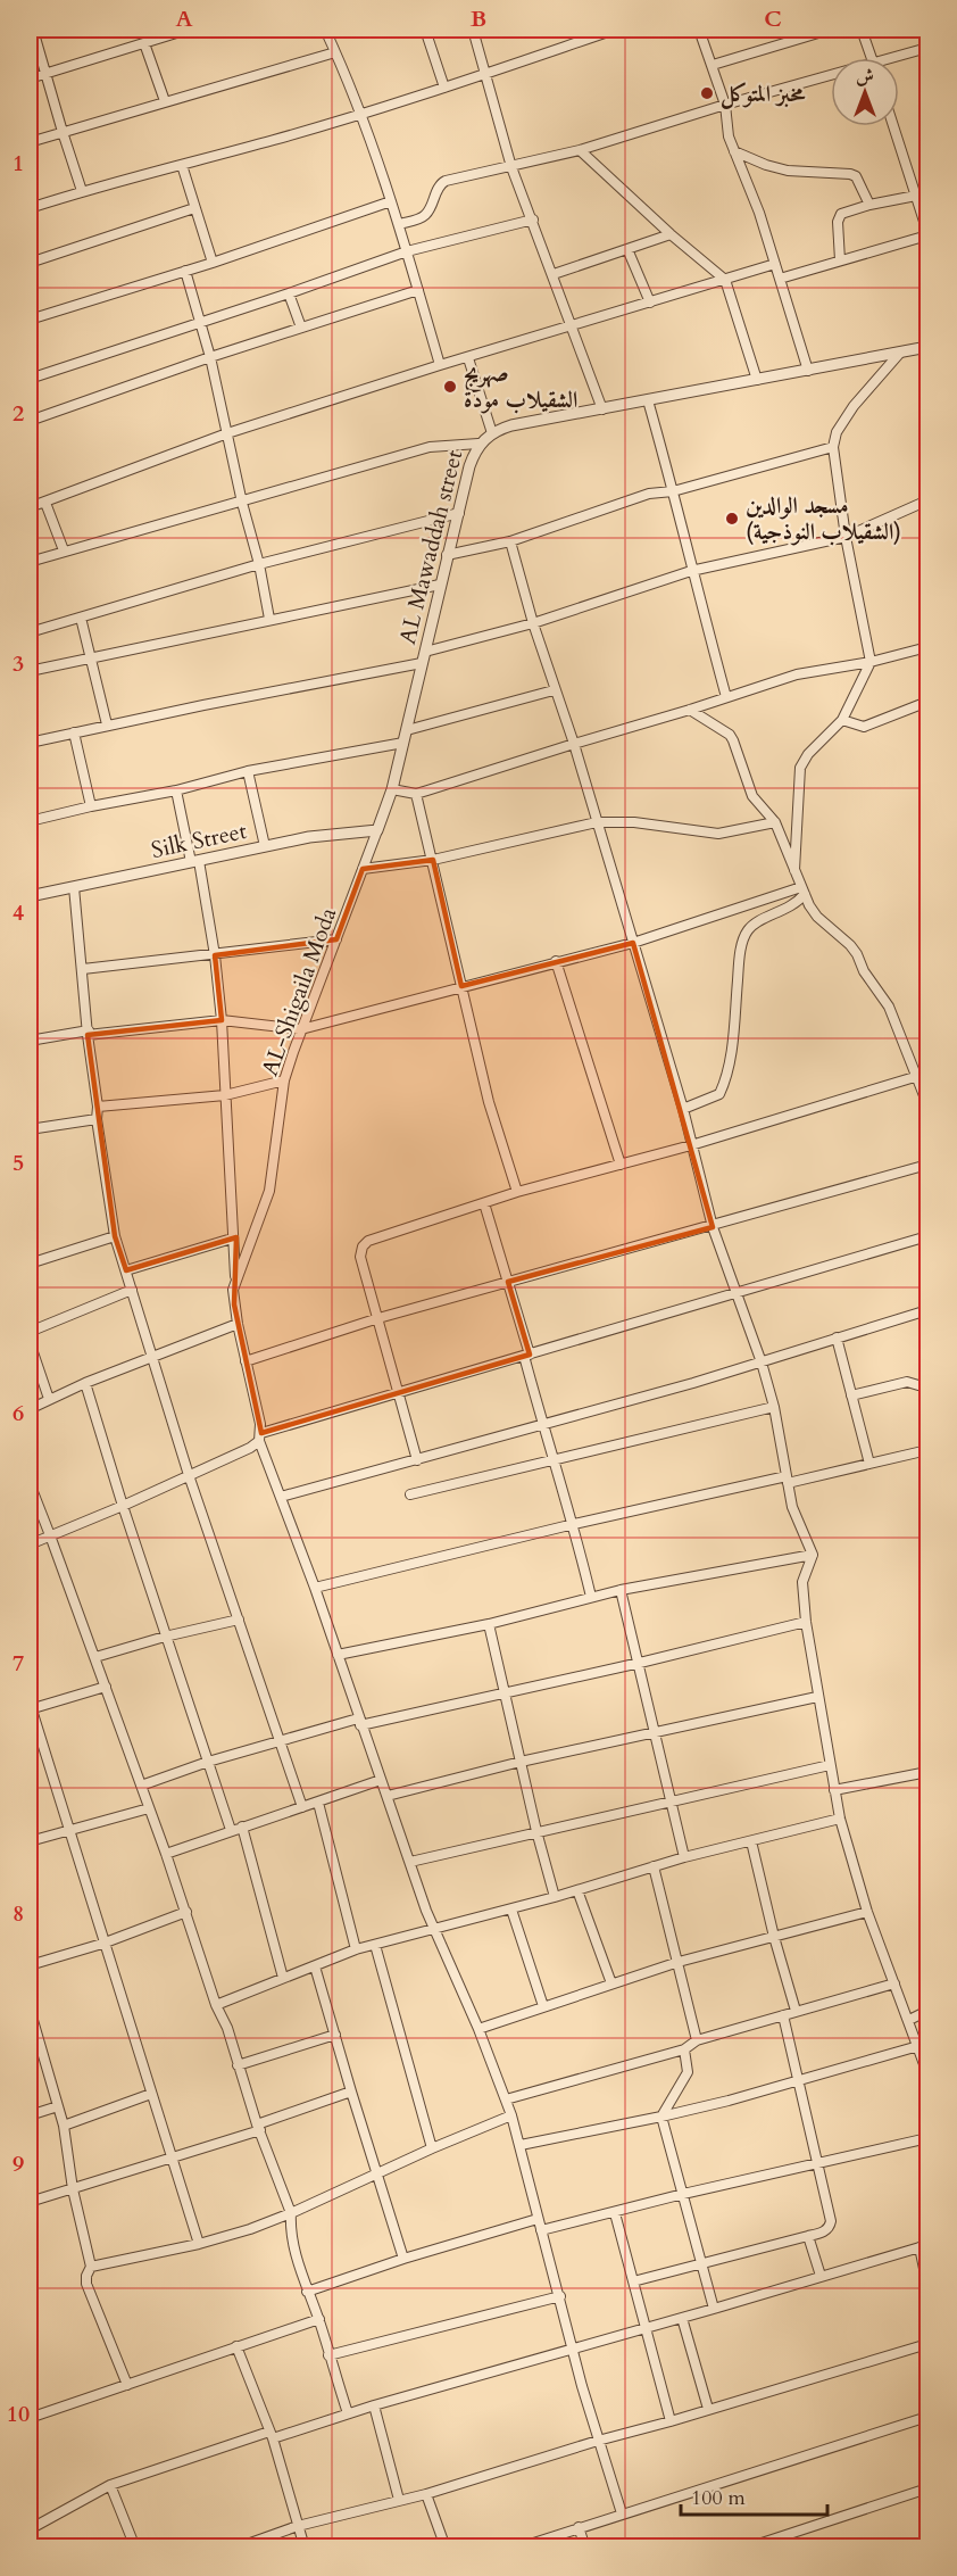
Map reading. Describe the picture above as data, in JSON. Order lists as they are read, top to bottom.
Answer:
{
  "streets": {
    "street": ["AL Mawaddah street", "Silk Street", "AL-Shigaila Moda"]
  },
  "crossings": [
    ["AL Mawaddah street", "Silk Street"],
    ["AL Mawaddah street", "AL-Shigaila Moda"],
    ["Silk Street", "AL-Shigaila Moda"]
  ],
  "places": ["مخبز المتوكل", "صهريج الشقيلاب مودة", "مسجد الوالدين (الشقيلاب النوذجية)"],
  "scale_bar": "100 m",
  "north": "top",
  "grid": {
    "columns": ["A", "B", "C"],
    "rows": [
      "1",
      "2",
      "3",
      "4",
      "5",
      "6",
      "7",
      "8",
      "9",
      "10"
    ]
  }
}
